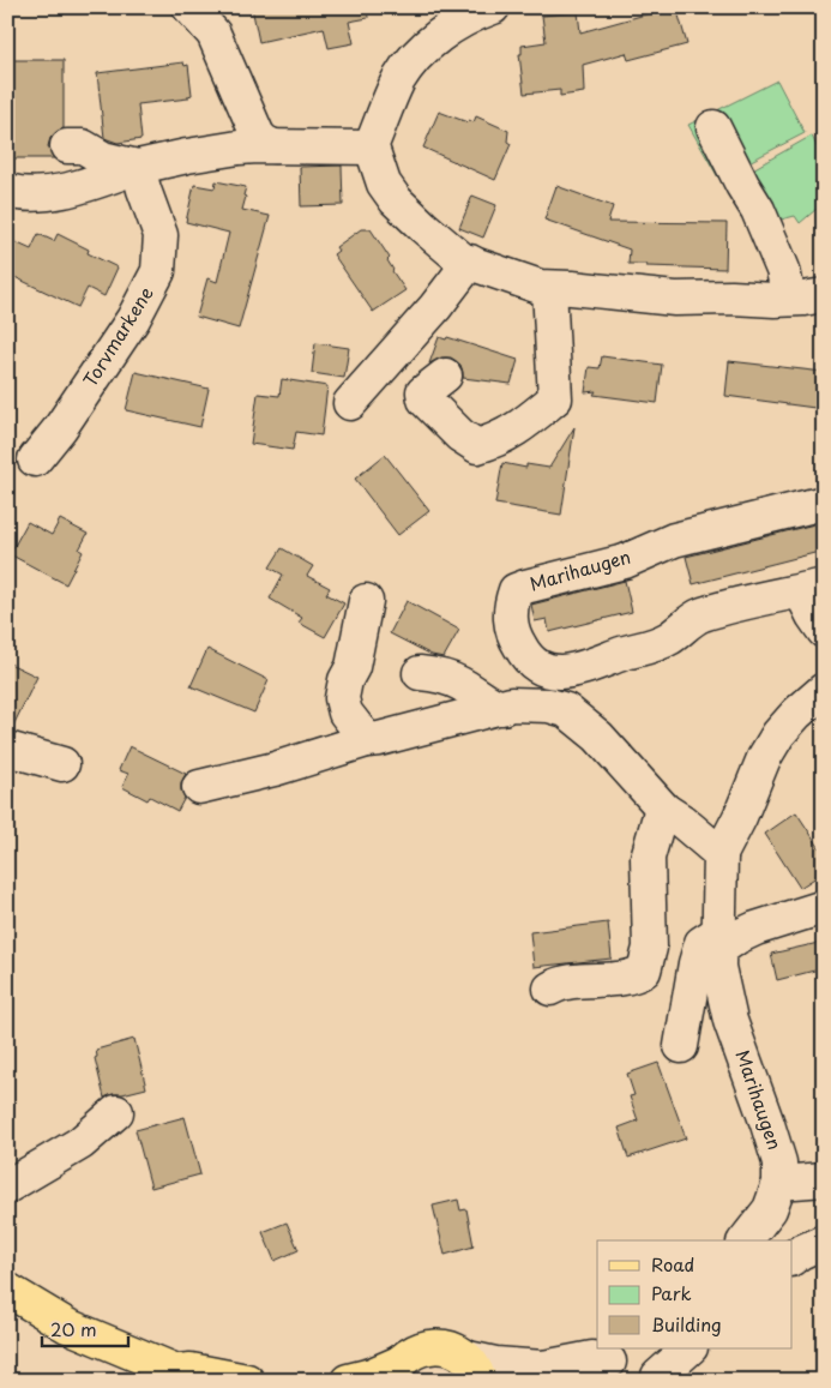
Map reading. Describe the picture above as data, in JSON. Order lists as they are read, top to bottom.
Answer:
{
  "streets": {
    "street": ["Torvmarkene", "Marihaugen"]
  },
  "legend": ["Road", "Park", "Building"],
  "scale_bar": "20 m"
}
